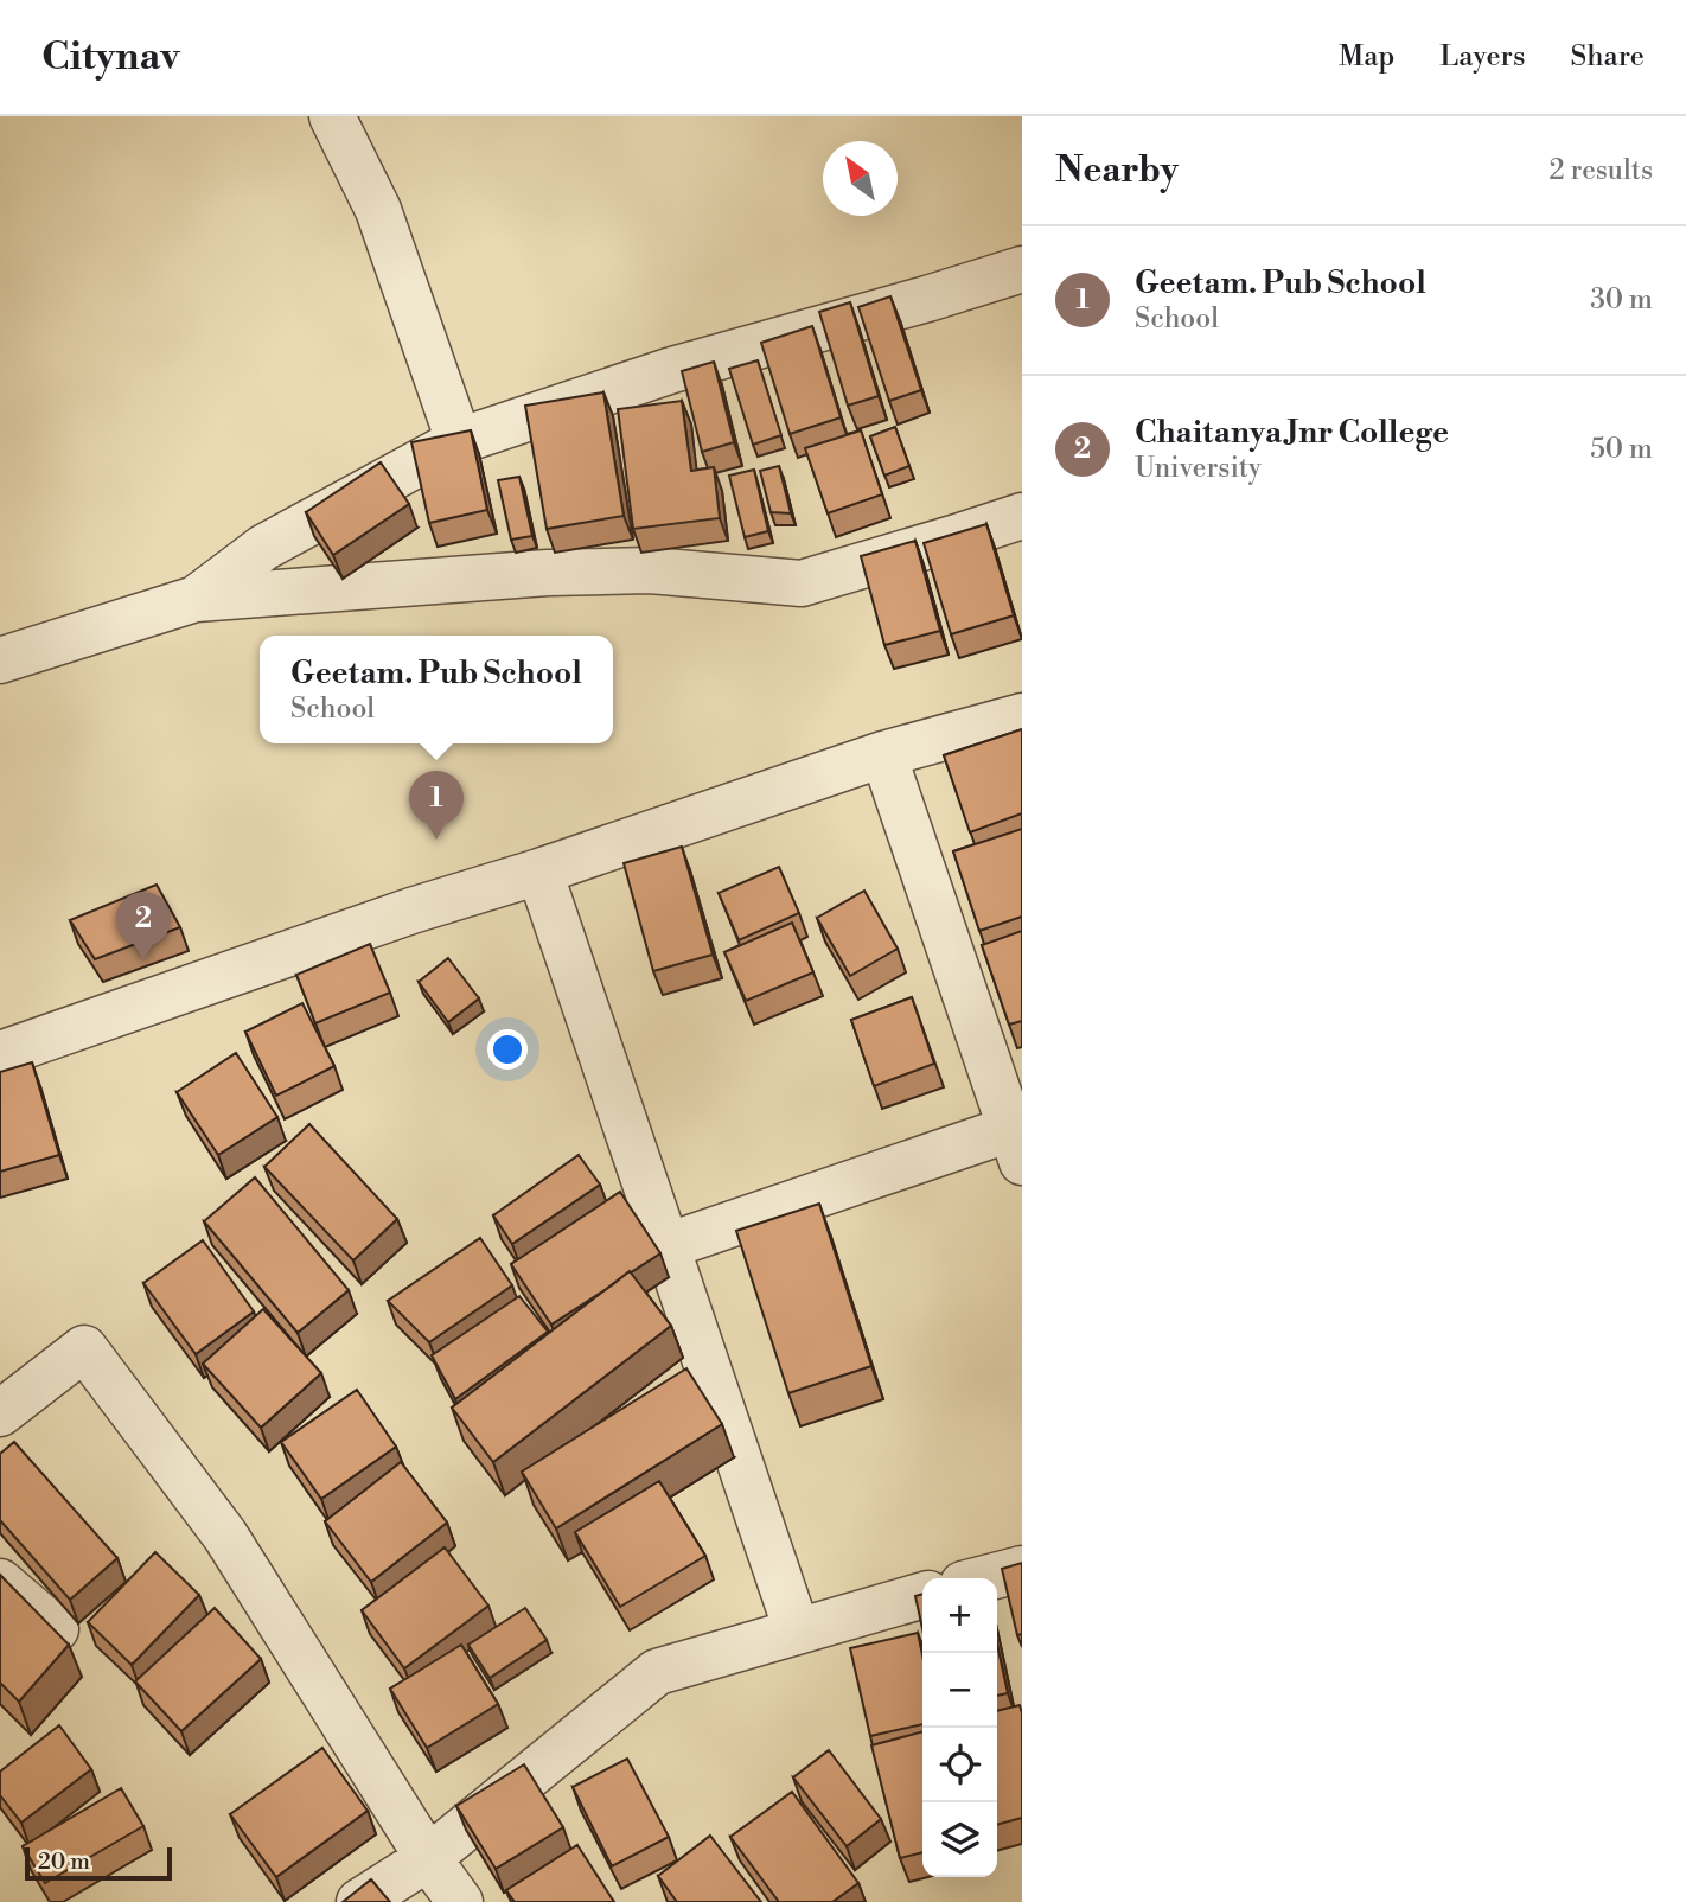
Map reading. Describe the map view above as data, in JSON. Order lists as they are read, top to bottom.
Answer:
{
  "scale_bar": "20 m",
  "north": "top left",
  "page": {
    "header": "Citynav",
    "nav": ["Map", "Layers", "Share"],
    "heading": ["Nearby", "2 results"],
    "list": [
      {
        "mark": "1",
        "name": "Geetam. Pub School",
        "note": "School",
        "value": "30 m"
      },
      {
        "mark": "2",
        "name": "Chaitanya Jnr College",
        "note": "University",
        "value": "50 m"
      }
    ],
    "popup": ["Geetam. Pub School", "School"],
    "pins": ["1", "2"],
    "map_buttons": ["+", "−"],
    "scale": "20 m"
  }
}
